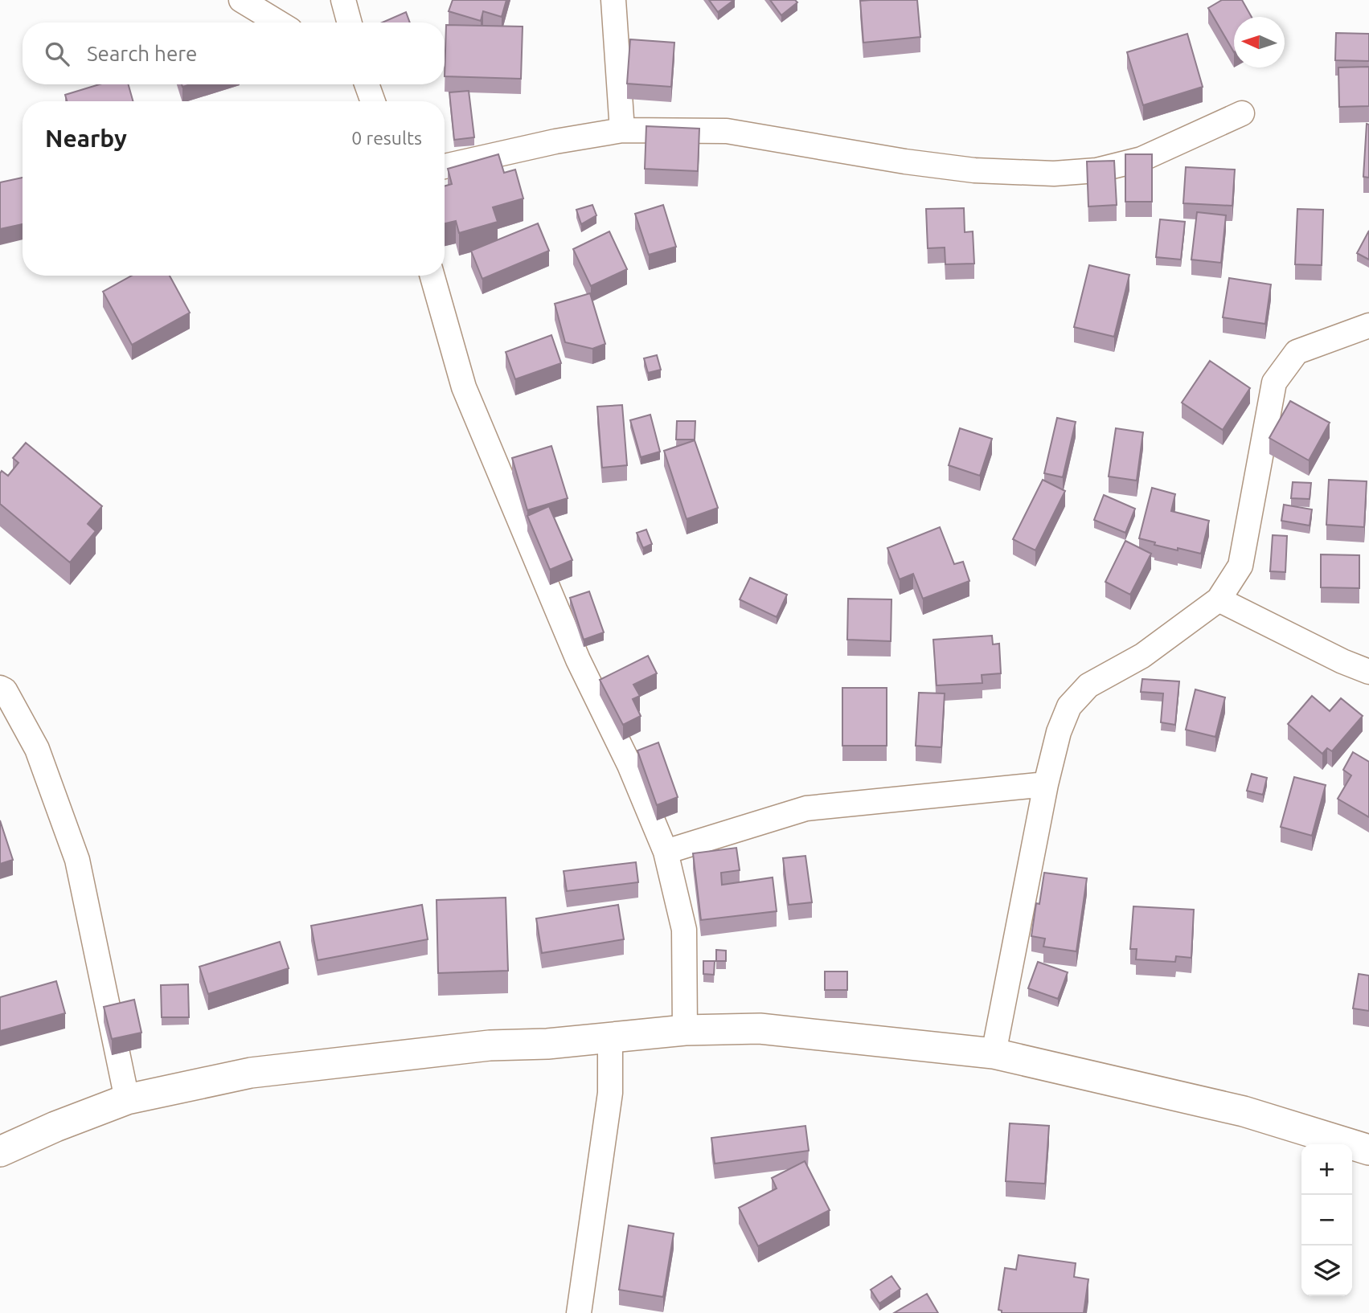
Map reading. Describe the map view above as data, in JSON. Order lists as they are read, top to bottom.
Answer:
{
  "north": "left",
  "page": {
    "search": "Search here",
    "heading": ["Nearby", "0 results"],
    "map_buttons": ["+", "−"]
  }
}
